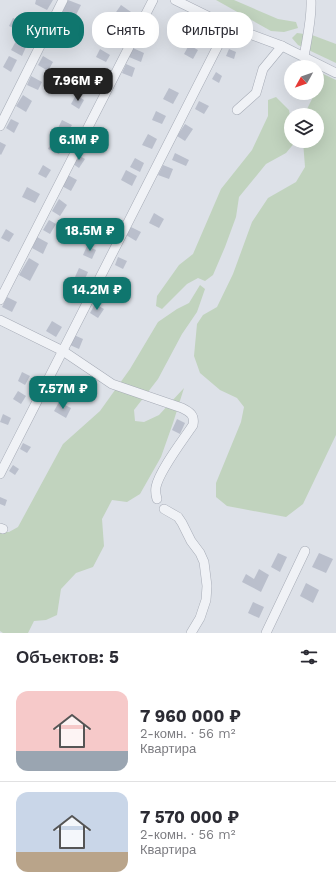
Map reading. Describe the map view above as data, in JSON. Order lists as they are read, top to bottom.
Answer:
{
  "north": "bottom left",
  "page": {
    "chip": ["Купить", "Снять", "Фильтры"],
    "price": [
      "7.96M ₽",
      "6.1M ₽",
      "18.5M ₽",
      "14.2M ₽",
      "7.57M ₽"
    ],
    "heading": "Объектов: 5",
    "list": [
      {
        "name": "7 960 000 ₽",
        "note": "2-комн. · 56 m² · Квартира"
      },
      {
        "name": "7 570 000 ₽",
        "note": "2-комн. · 56 m² · Квартира"
      }
    ]
  }
}
